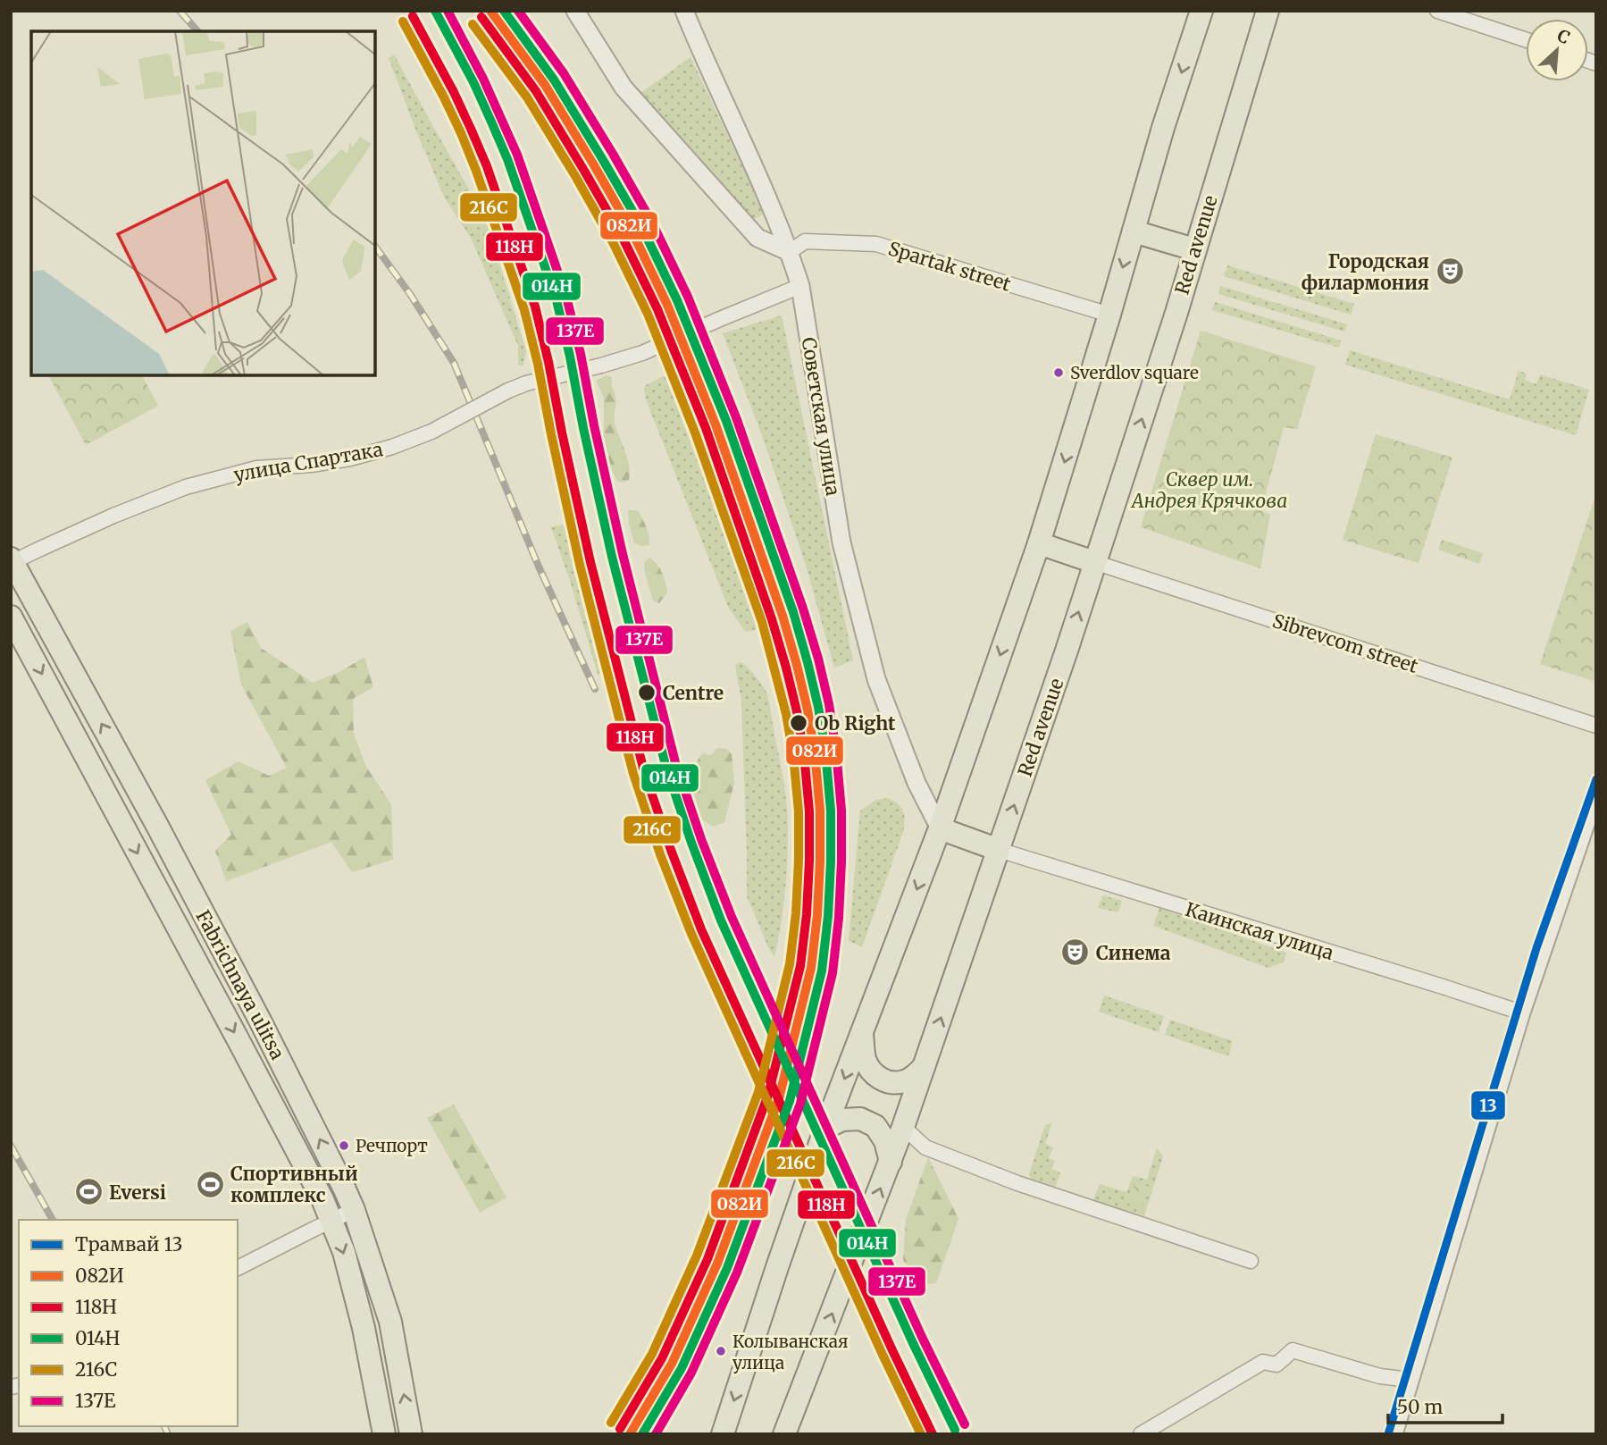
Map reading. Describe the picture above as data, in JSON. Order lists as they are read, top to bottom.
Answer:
{
  "streets": {
    "main road": ["Red avenue", "Fabrichnaya ulitsa"],
    "street": [
      "Spartak street",
      "Советская улица",
      "улица Спартака",
      "Sibrevcom street",
      "Каинская улица"
    ]
  },
  "crossings": [
    ["Red avenue", "Sibrevcom street"],
    ["Red avenue", "Каинская улица"],
    ["Spartak street", "Советская улица"],
    ["Советская улица", "улица Спартака"],
    ["улица Спартака", "Fabrichnaya ulitsa"]
  ],
  "parks": ["Сквер им. Андрея Крячкова"],
  "places": {
    "theatre": ["Городская филармония", "Синема"],
    "other": [
      "Sverdlov square",
      "Centre",
      "Ob Right",
      "Речпорт",
      "Колыванская улица"
    ],
    "sports": ["Спортивный комплекс", "Eversi"]
  },
  "lines": [
    "transit line 082И",
    "transit line 014Н",
    "transit line 137Е",
    "transit line 118Н",
    "transit line 216С",
    "tram line 13"
  ],
  "legend": [
    "Трамвай 13",
    "082И",
    "118Н",
    "014Н",
    "216С",
    "137Е"
  ],
  "scale_bar": "50 m",
  "north": "top right"
}
